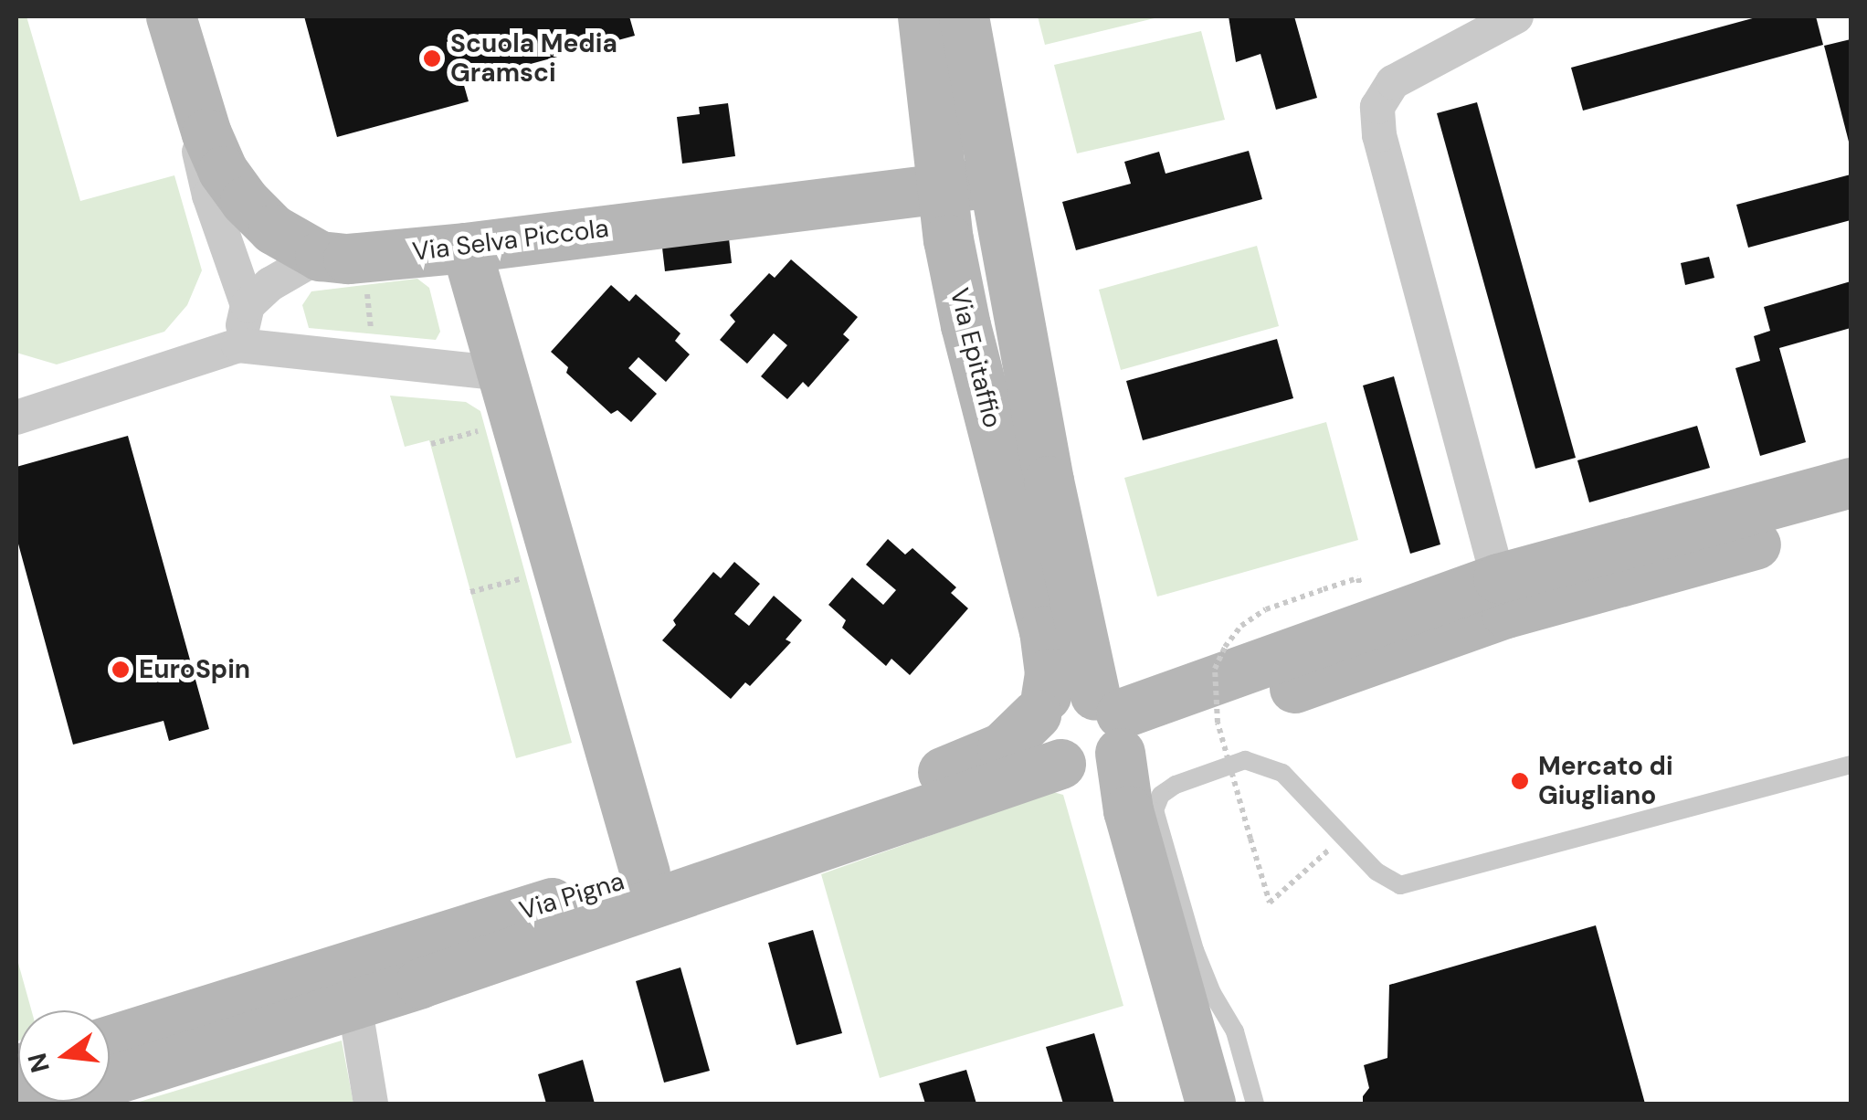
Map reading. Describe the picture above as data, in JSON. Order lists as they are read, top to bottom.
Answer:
{
  "streets": {
    "main road": ["Via Selva Piccola", "Via Epitaffio", "Via Pigna"]
  },
  "crossings": [
    ["Via Selva Piccola", "Via Epitaffio"],
    ["Via Epitaffio", "Via Pigna"]
  ],
  "places": ["Scuola Media Gramsci", "EuroSpin", "Mercato di Giugliano"],
  "north": "left"
}
